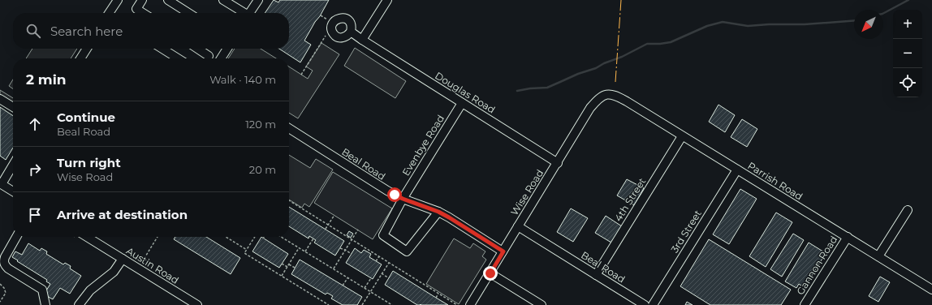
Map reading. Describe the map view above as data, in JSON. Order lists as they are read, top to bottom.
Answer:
{
  "streets": {
    "street": [
      "Douglas Road",
      "Evenbye Road",
      "Beal Road",
      "Parrish Road",
      "Wise Road",
      "4th Street",
      "3rd Street",
      "Austin Road",
      "Gannon Road"
    ]
  },
  "crossings": [
    ["Douglas Road", "Evenbye Road"],
    ["Douglas Road", "Wise Road"],
    ["Evenbye Road", "Beal Road"],
    ["Beal Road", "Wise Road"],
    ["Beal Road", "4th Street"],
    ["Parrish Road", "Wise Road"],
    ["Parrish Road", "4th Street"],
    ["Parrish Road", "3rd Street"],
    ["Parrish Road", "Gannon Road"]
  ],
  "north": "bottom left",
  "page": {
    "map_buttons": ["+", "−"],
    "search": "Search here",
    "heading": ["2 min", "Walk · 140 m"],
    "list": [
      ["Continue", "Beal Road", "120 m"],
      ["Turn right", "Wise Road", "20 m"],
      "Arrive at destination"
    ]
  }
}
